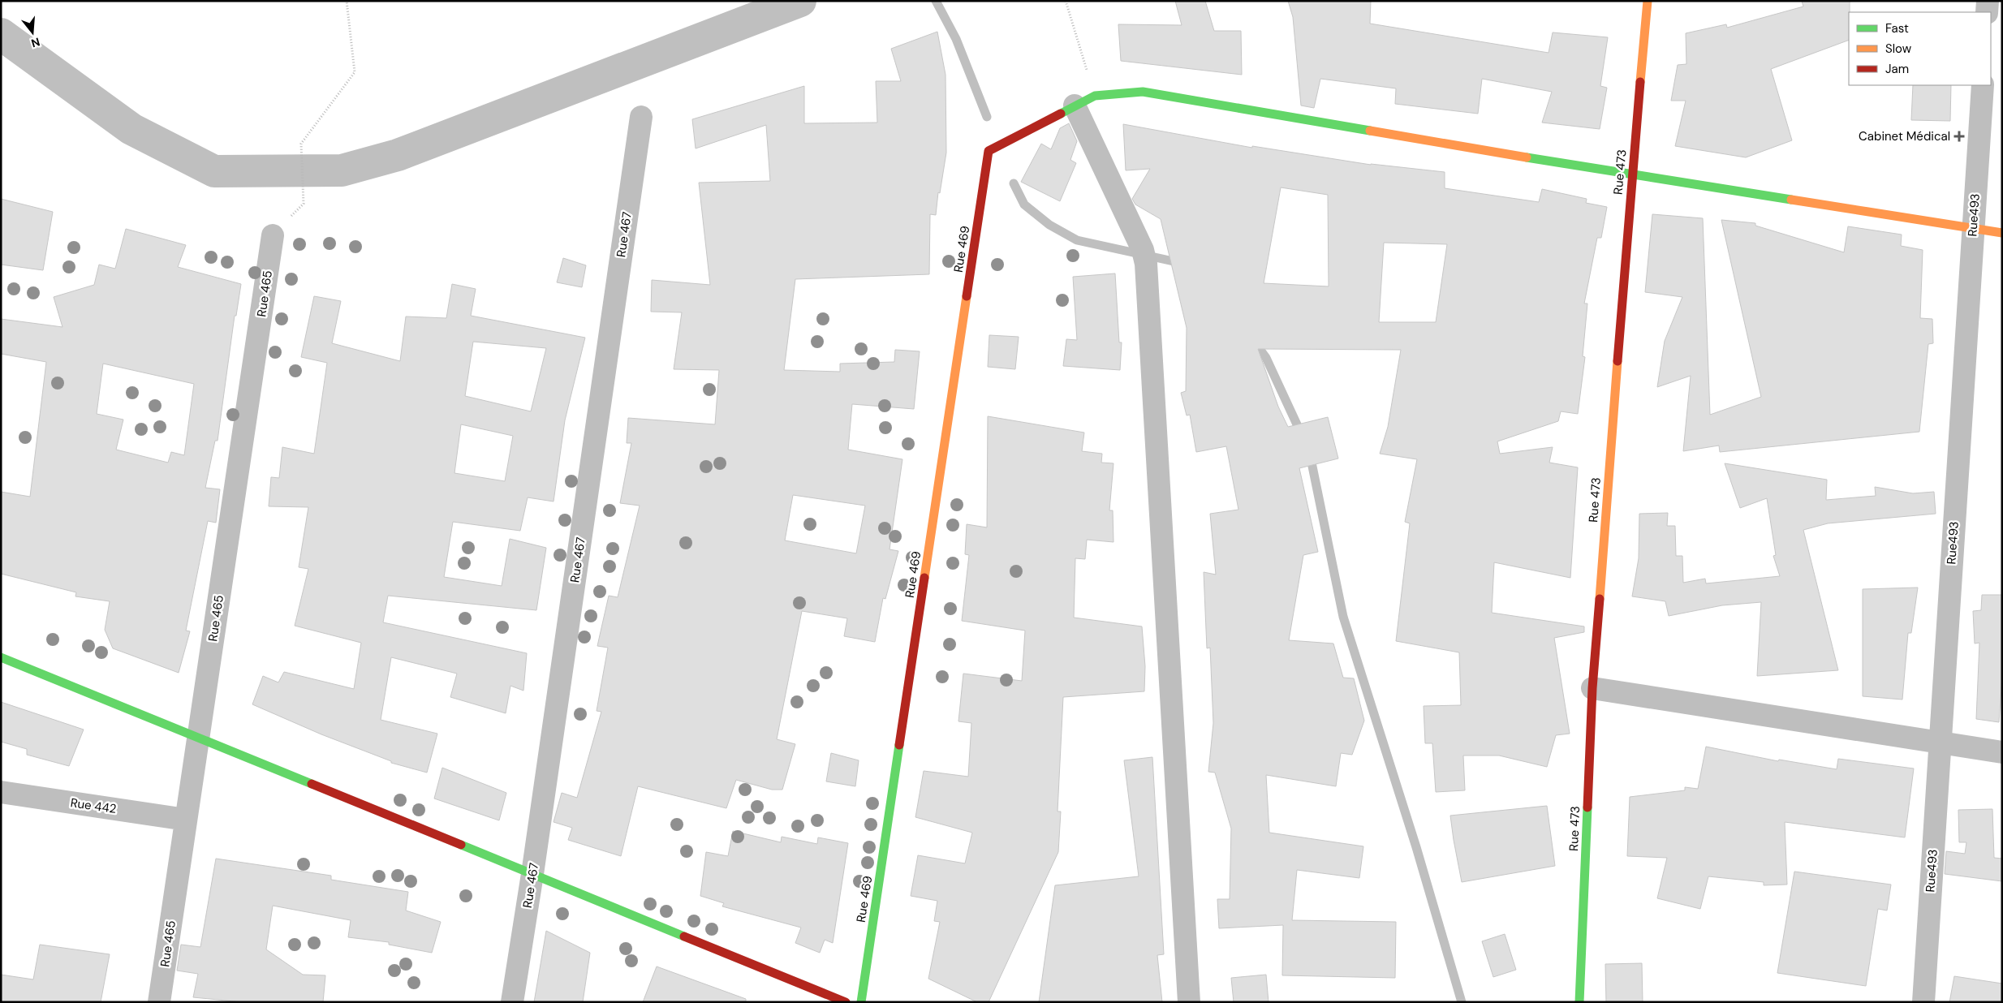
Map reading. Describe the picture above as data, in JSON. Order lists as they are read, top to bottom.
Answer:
{
  "streets": {
    "street": [
      "Rue 473",
      "Rue493",
      "Rue 467",
      "Rue 469",
      "Rue 465",
      "Rue 442"
    ]
  },
  "crossings": [
    ["Rue 465", "Rue 442"]
  ],
  "places": {
    "health": ["Cabinet Médical"]
  },
  "legend": ["Fast", "Slow", "Jam"],
  "north": "bottom"
}
